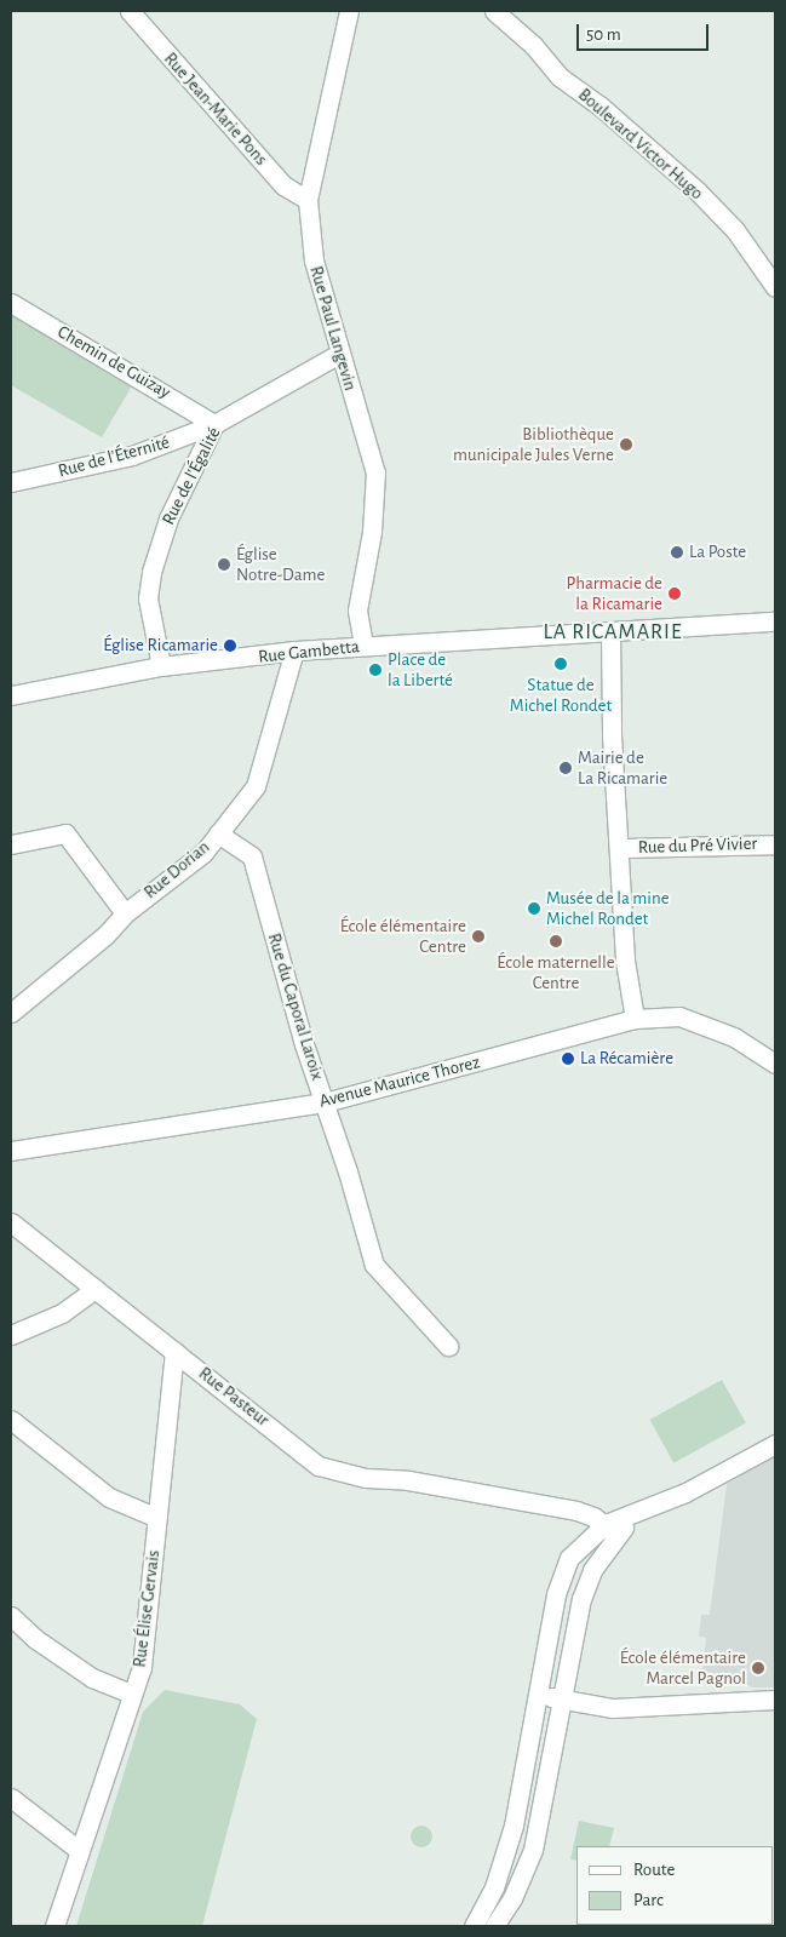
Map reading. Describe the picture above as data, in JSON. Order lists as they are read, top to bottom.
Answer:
{
  "streets": {
    "street": [
      "Rue Jean-Marie Pons",
      "Boulevard Victor Hugo",
      "Rue Paul Langevin",
      "Chemin de Guizay",
      "Rue de l'Éternité",
      "Rue de l'Égalité",
      "Rue Gambetta",
      "Rue du Pré Vivier",
      "Rue Dorian",
      "Rue du Caporal Laroix",
      "Avenue Maurice Thorez",
      "Rue Pasteur",
      "Rue Élise Gervais"
    ]
  },
  "crossings": [
    ["Rue Jean-Marie Pons", "Rue Paul Langevin"],
    ["Rue Paul Langevin", "Rue de l'Égalité"],
    ["Rue Paul Langevin", "Rue Gambetta"],
    ["Chemin de Guizay", "Rue de l'Éternité"],
    ["Chemin de Guizay", "Rue de l'Égalité"],
    ["Rue de l'Éternité", "Rue de l'Égalité"],
    ["Rue de l'Égalité", "Rue Gambetta"],
    ["Rue Gambetta", "Rue Dorian"],
    ["Rue Dorian", "Rue du Caporal Laroix"],
    ["Rue du Caporal Laroix", "Avenue Maurice Thorez"],
    ["Rue Pasteur", "Rue Élise Gervais"]
  ],
  "districts": ["LA RICAMARIE"],
  "places": [
    "Bibliothèque municipale Jules Verne",
    "La Poste",
    "Église Notre-Dame",
    "Pharmacie de la Ricamarie",
    "Église Ricamarie",
    "Statue de Michel Rondet",
    "Place de la Liberté",
    "Mairie de La Ricamarie",
    "Musée de la mine Michel Rondet",
    "École élémentaire Centre",
    "École maternelle Centre",
    "La Récamière",
    "École élémentaire Marcel Pagnol"
  ],
  "legend": ["Route", "Parc"],
  "scale_bar": "50 m"
}
